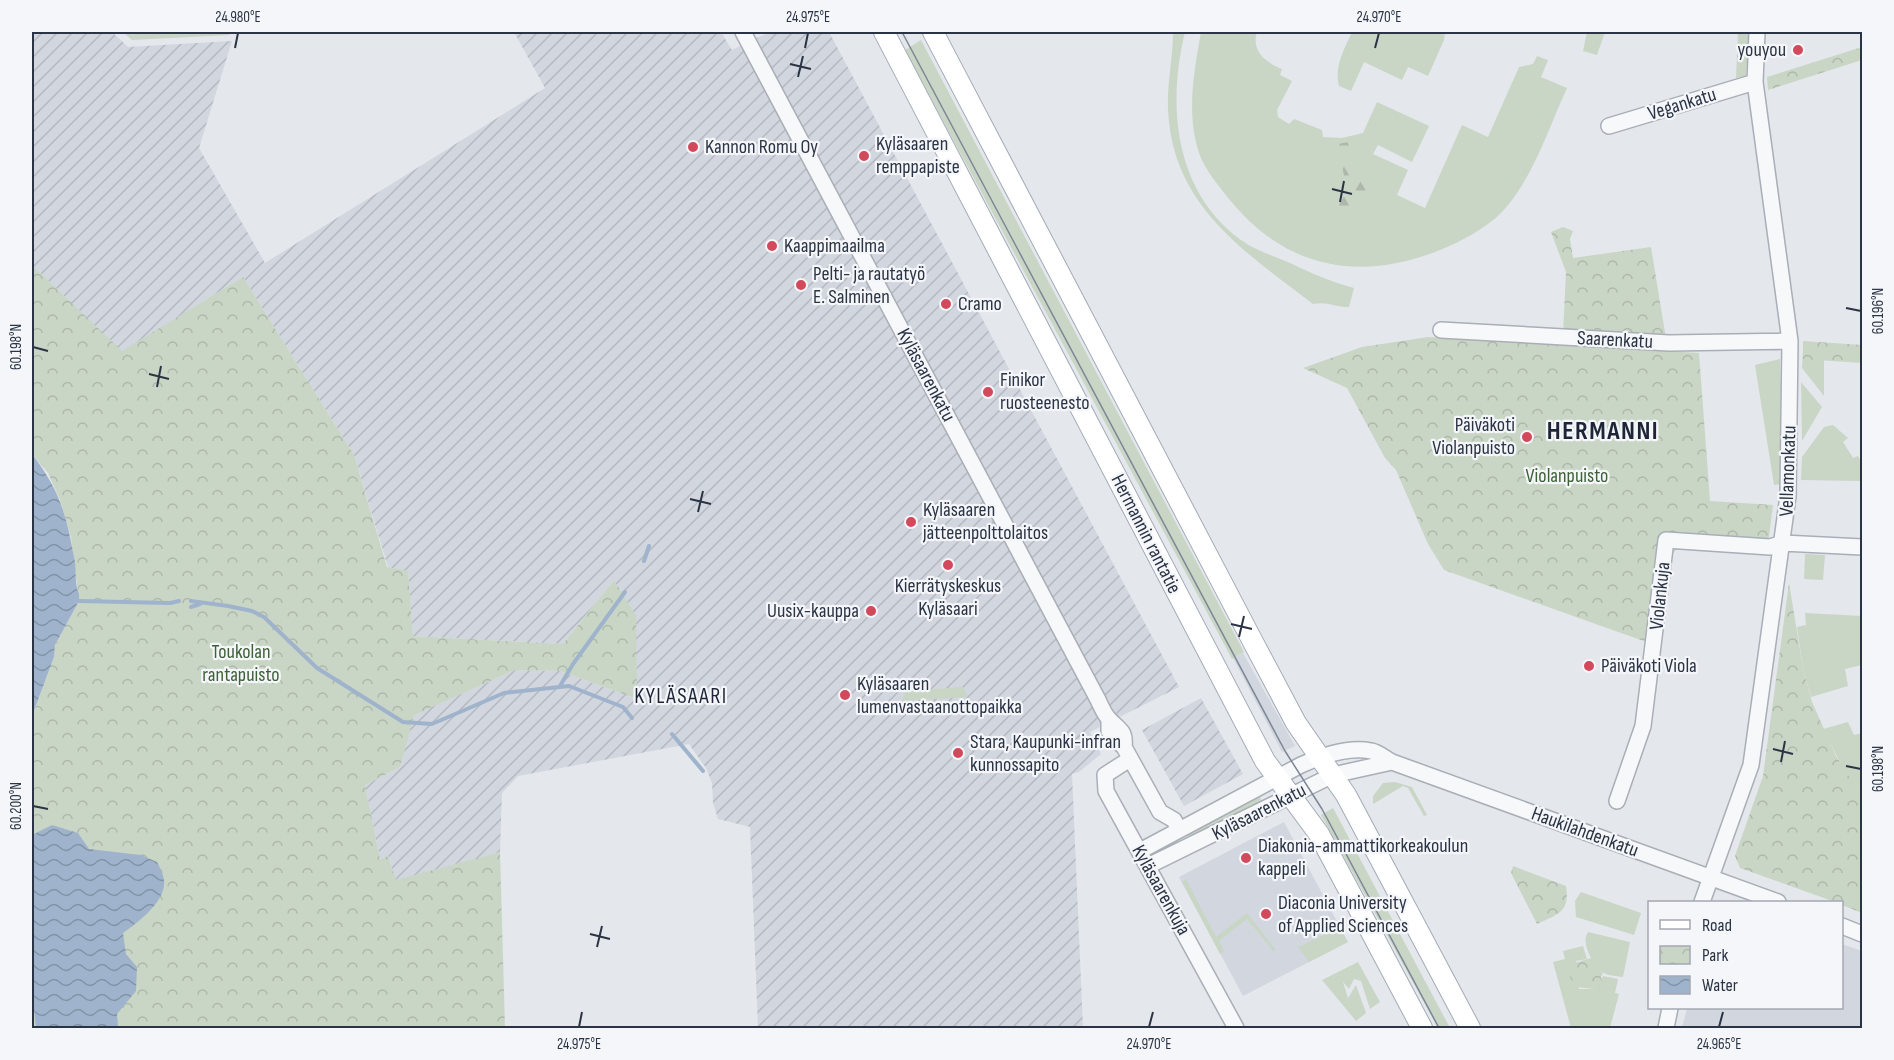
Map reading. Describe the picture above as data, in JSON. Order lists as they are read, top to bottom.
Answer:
{
  "streets": {
    "main road": ["Hermannin rantatie"],
    "street": [
      "Vegankatu",
      "Saarenkatu",
      "Kyläsaarenkatu",
      "Vellamonkatu",
      "Violankuja",
      "Haukilahdenkatu",
      "Kyläsaarenkuja"
    ]
  },
  "crossings": [
    ["Vegankatu", "Vellamonkatu"],
    ["Saarenkatu", "Vellamonkatu"],
    ["Kyläsaarenkatu", "Hermannin rantatie"],
    ["Kyläsaarenkatu", "Haukilahdenkatu"],
    ["Kyläsaarenkatu", "Kyläsaarenkuja"],
    ["Vellamonkatu", "Violankuja"],
    ["Vellamonkatu", "Haukilahdenkatu"]
  ],
  "districts": ["HERMANNI", "KYLÄSAARI"],
  "parks": ["Violanpuisto", "Toukolan rantapuisto"],
  "places": [
    "youyou",
    "Kannon Romu Oy",
    "Kyläsaaren remppapiste",
    "Kaappimaailma",
    "Pelti- ja rautatyö E. Salminen",
    "Cramo",
    "Finikor ruosteenesto",
    "Päiväkoti Violanpuisto",
    "Kyläsaaren jätteenpolttolaitos",
    "Kierrätyskeskus Kyläsaari",
    "Uusix-kauppa",
    "Päiväkoti Viola",
    "Kyläsaaren lumenvastaanottopaikka",
    "Stara, Kaupunki-infran kunnossapito",
    "Diakonia-ammattikorkeakoulun kappeli",
    "Diaconia University of Applied Sciences"
  ],
  "legend": ["Road", "Park", "Water"],
  "coordinates": [
    "24.980°E",
    "24.975°E",
    "24.970°E",
    "60.196°N",
    "60.198°N",
    "60.200°N",
    "24.965°E"
  ]
}
